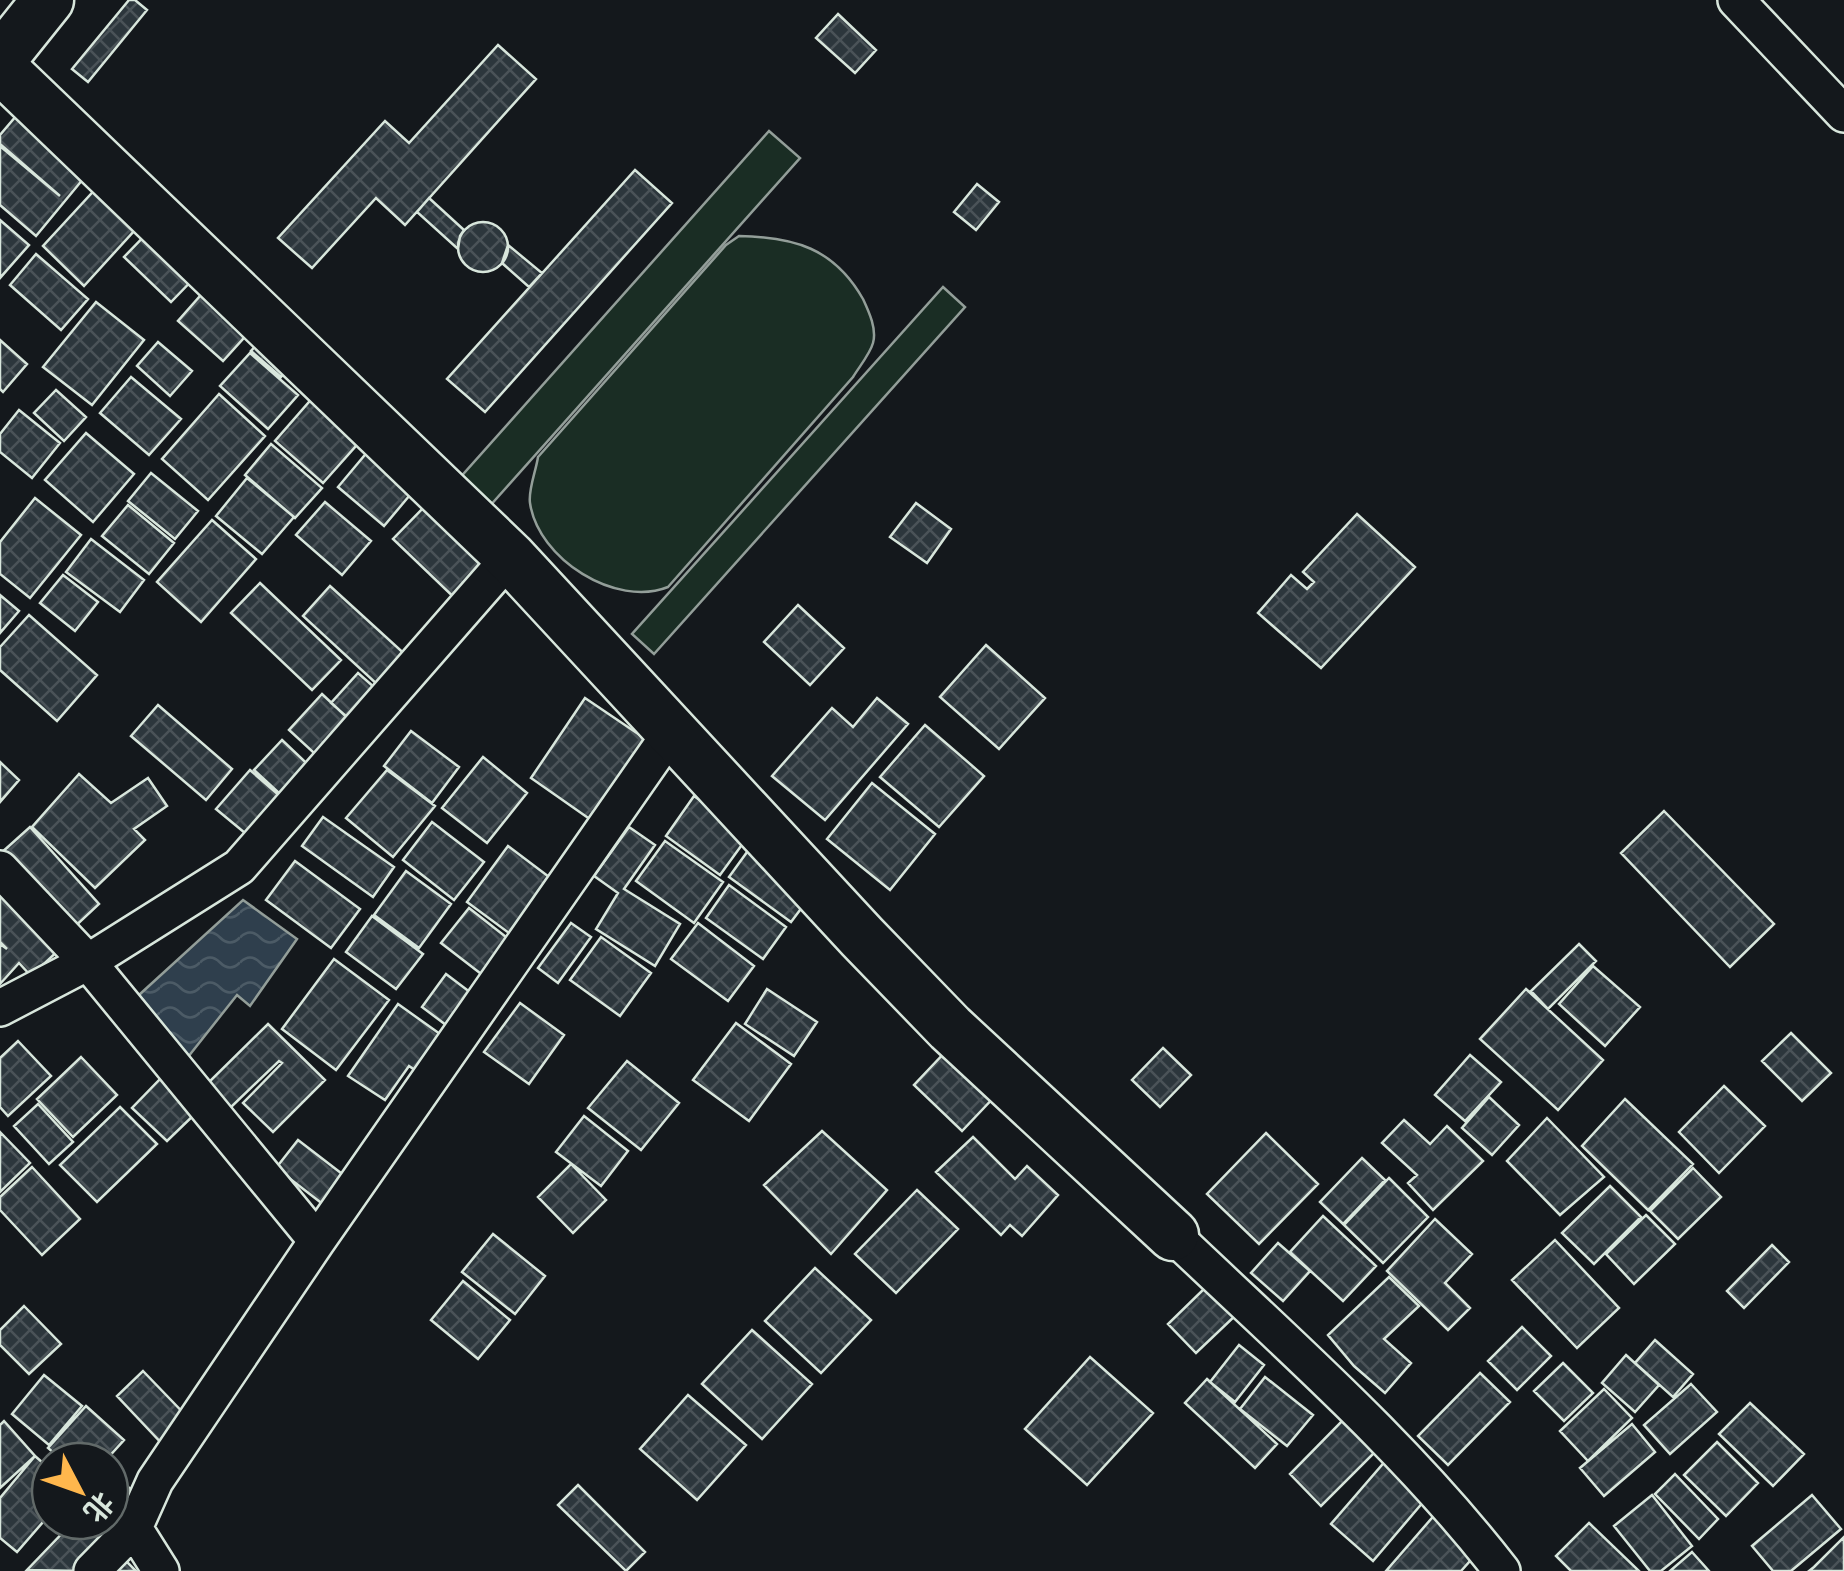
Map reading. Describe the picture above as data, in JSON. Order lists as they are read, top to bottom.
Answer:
{
  "north": "bottom right"
}
